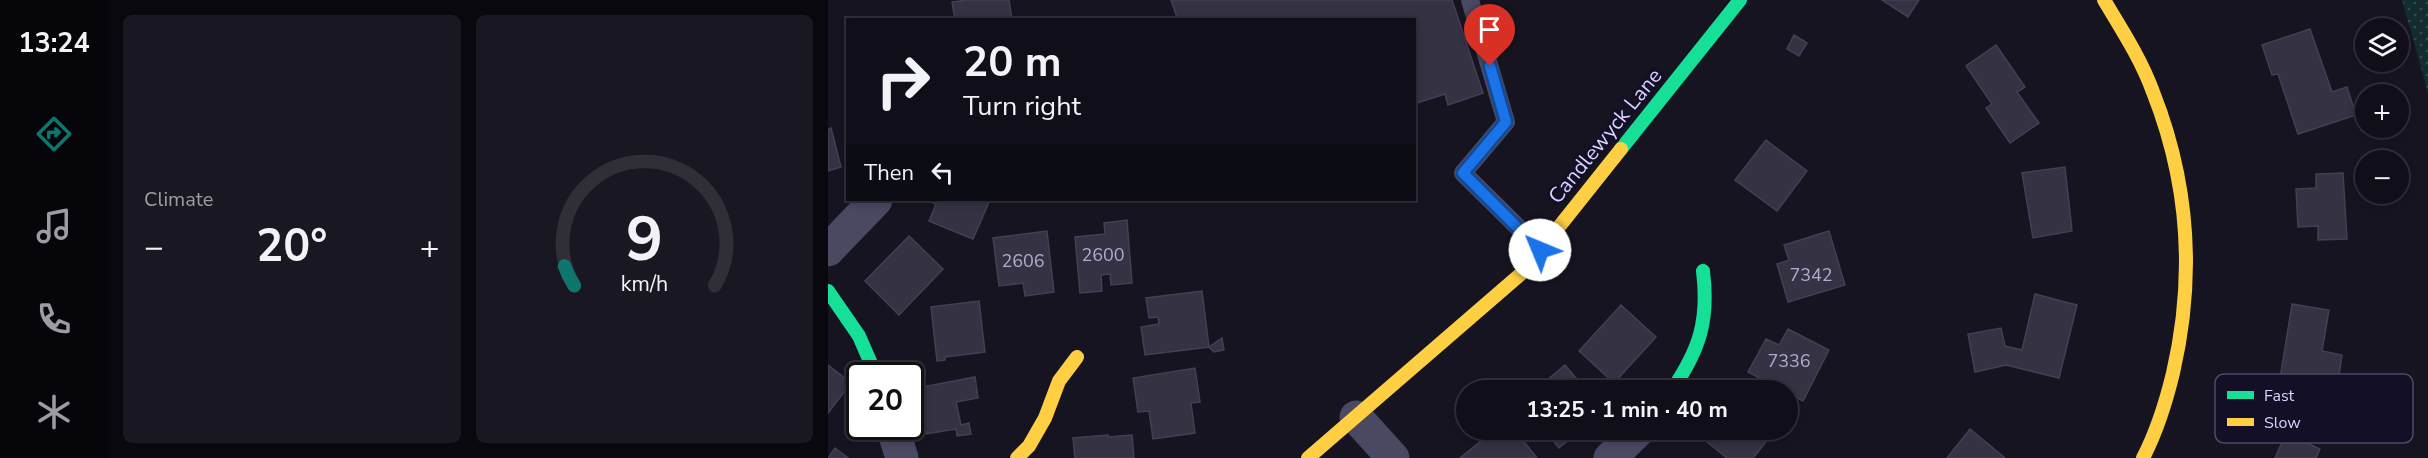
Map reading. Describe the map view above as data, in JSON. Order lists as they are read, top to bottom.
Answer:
{
  "streets": {
    "street": ["Candlewyck Lane"]
  },
  "house_numbers": [
    "2600",
    "2606",
    "7342",
    "7336"
  ],
  "legend": ["Fast", "Slow"],
  "page": {
    "tabs": "13:24",
    "tile": "Climate",
    "map_buttons": ["+", "−"],
    "turn": ["20 m", "Turn right"],
    "then": "Then",
    "heat": ["−", "20°", "+"],
    "limit": "20",
    "trip": "13:25 · 1 min · 40 m",
    "gauge": ["9", "km/h"]
  }
}
